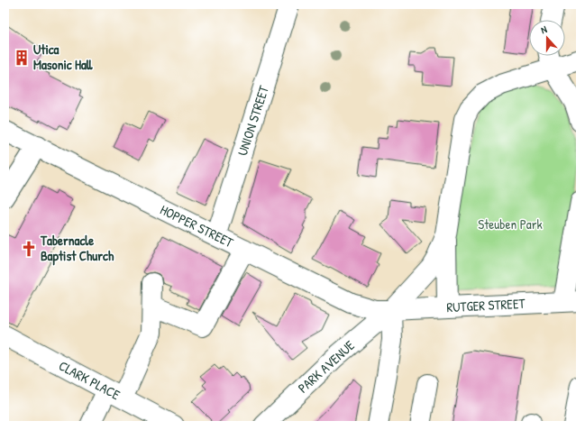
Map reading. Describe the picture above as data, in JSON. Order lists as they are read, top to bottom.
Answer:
{
  "streets": {
    "street": [
      "UNION STREET",
      "HOPPER STREET",
      "RUTGER STREET",
      "PARK AVENUE",
      "CLARK PLACE"
    ]
  },
  "crossings": [
    ["UNION STREET", "HOPPER STREET"],
    ["HOPPER STREET", "RUTGER STREET"],
    ["HOPPER STREET", "PARK AVENUE"],
    ["RUTGER STREET", "PARK AVENUE"]
  ],
  "parks": ["Steuben Park"],
  "places": {
    "building": ["Utica Masonic Hall"],
    "church": ["Tabernacle Baptist Church"]
  },
  "north": "top"
}
